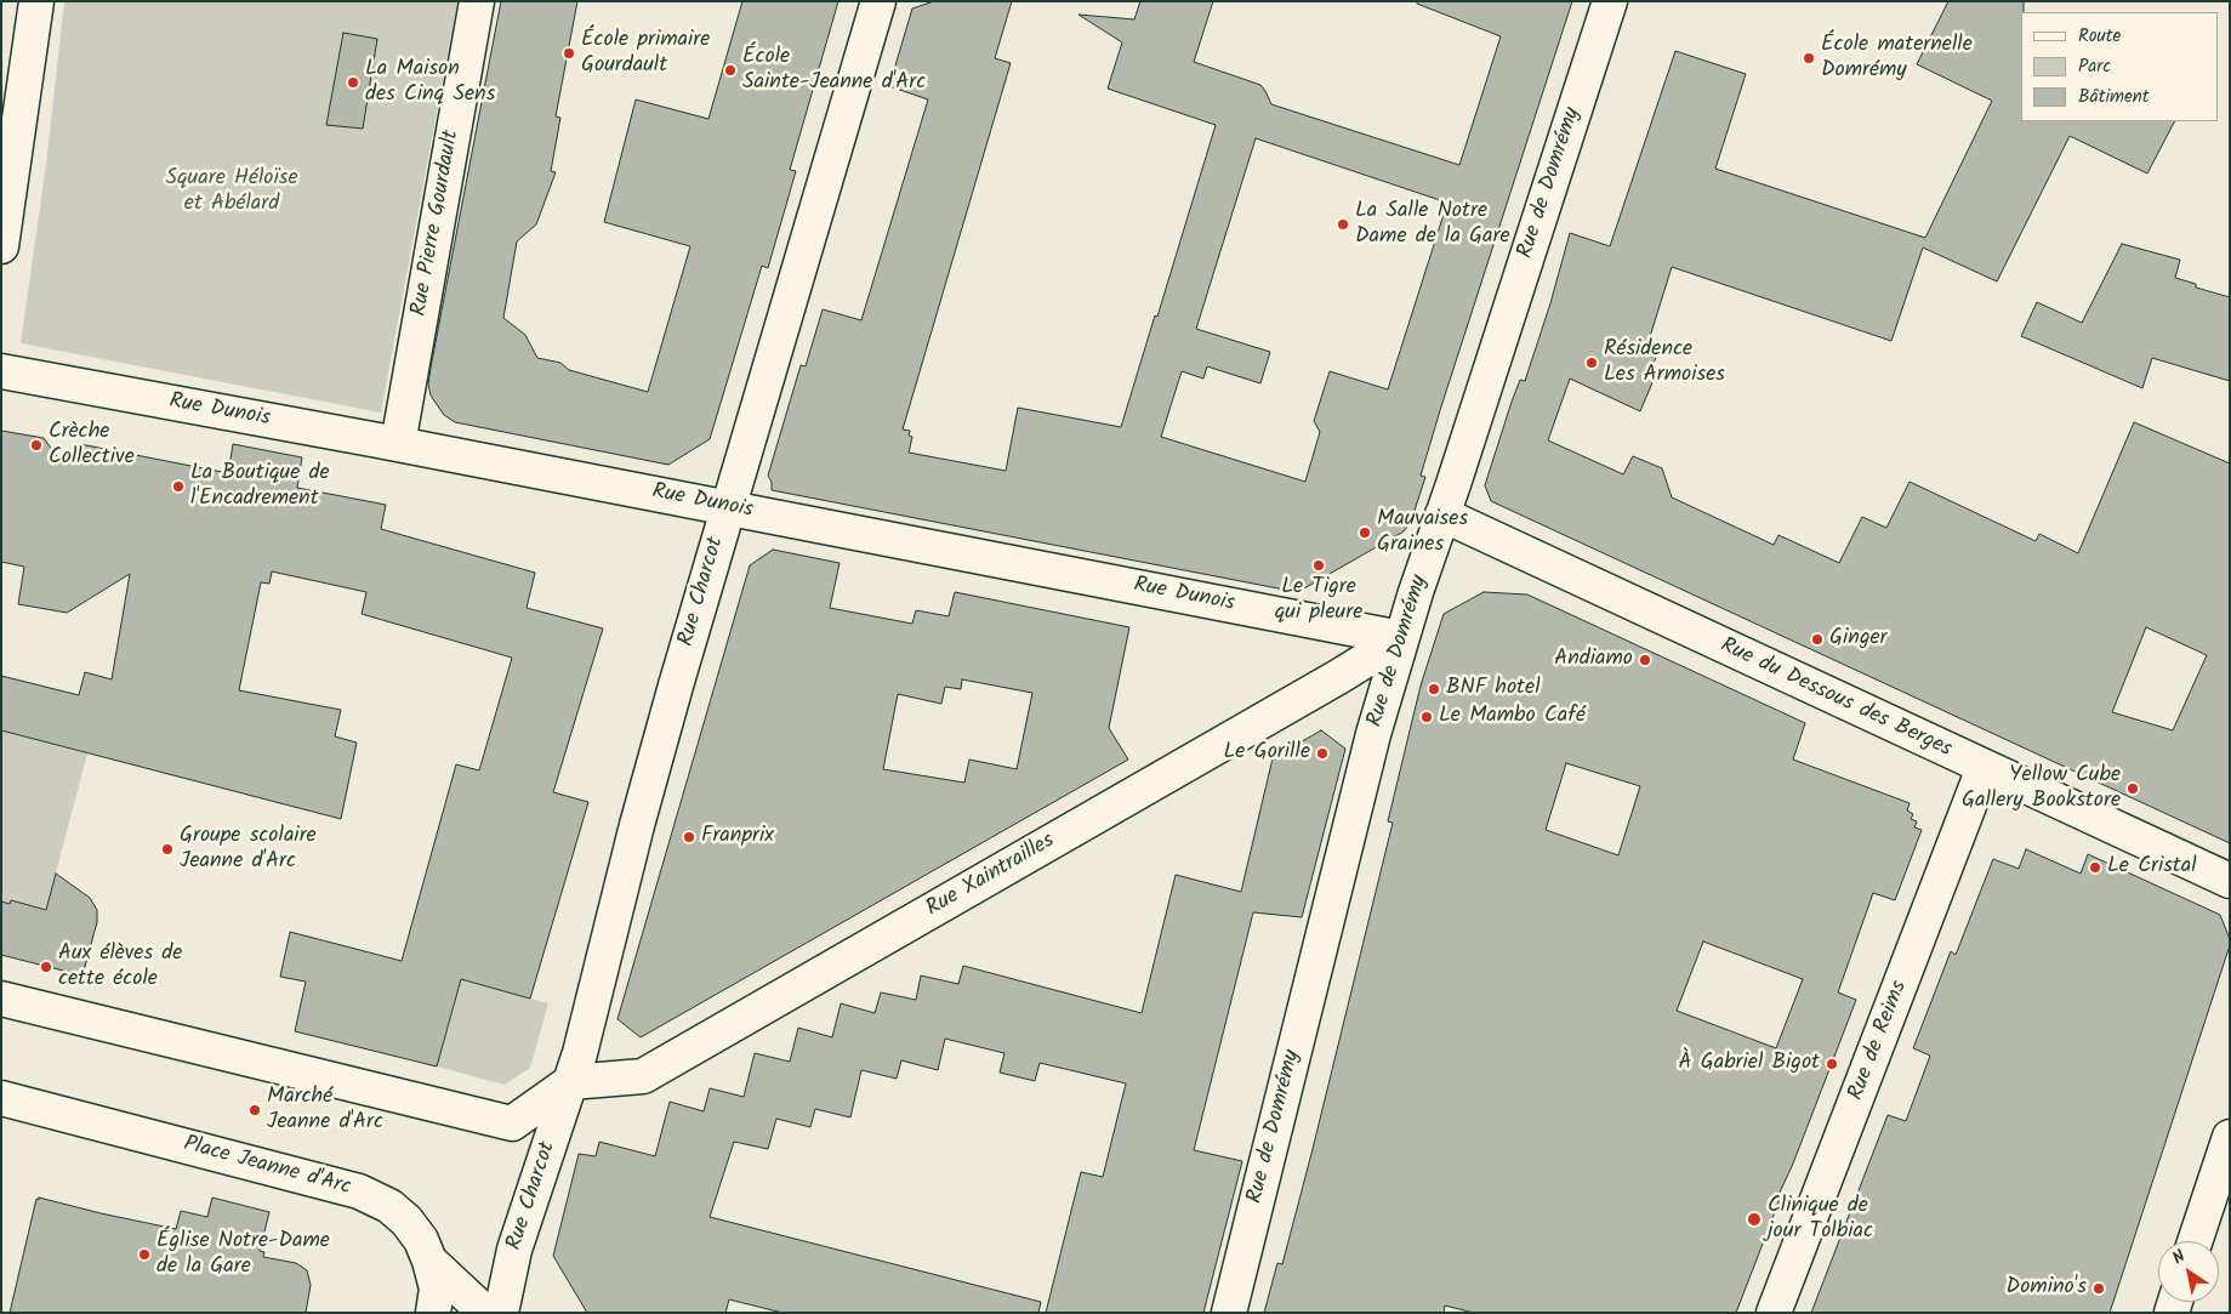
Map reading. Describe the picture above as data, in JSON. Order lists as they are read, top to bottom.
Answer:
{
  "streets": {
    "street": [
      "Rue de Domrémy",
      "Rue Pierre Gourdault",
      "Rue Dunois",
      "Rue Charcot",
      "Rue du Dessous des Berges",
      "Rue Xaintrailles",
      "Rue de Reims",
      "Place Jeanne d'Arc"
    ]
  },
  "crossings": [
    ["Rue de Domrémy", "Rue Dunois"],
    ["Rue de Domrémy", "Rue du Dessous des Berges"],
    ["Rue de Domrémy", "Rue Xaintrailles"],
    ["Rue Pierre Gourdault", "Rue Dunois"],
    ["Rue Dunois", "Rue Charcot"],
    ["Rue Dunois", "Rue Xaintrailles"],
    ["Rue Charcot", "Rue Xaintrailles"],
    ["Rue du Dessous des Berges", "Rue de Reims"]
  ],
  "parks": ["Square Héloïse et Abélard"],
  "places": [
    "École primaire Gourdault",
    "École maternelle Domrémy",
    "École Sainte-Jeanne d'Arc",
    "La Maison des Cinq Sens",
    "La Salle Notre Dame de la Gare",
    "Résidence Les Armoises",
    "Crèche Collective",
    "La Boutique de l'Encadrement",
    "Mauvaises Graines",
    "Le Tigre qui pleure",
    "Ginger",
    "Andiamo",
    "BNF hotel",
    "Le Mambo Café",
    "Le Gorille",
    "Yellow Cube Gallery Bookstore",
    "Franprix",
    "Groupe scolaire Jeanne d'Arc",
    "Le Cristal",
    "Aux élèves de cette école",
    "À Gabriel Bigot",
    "Marché Jeanne d'Arc",
    "Clinique de jour Tolbiac",
    "Église Notre-Dame de la Gare",
    "Domino's"
  ],
  "legend": ["Route", "Parc", "Bâtiment"],
  "north": "top left"
}
